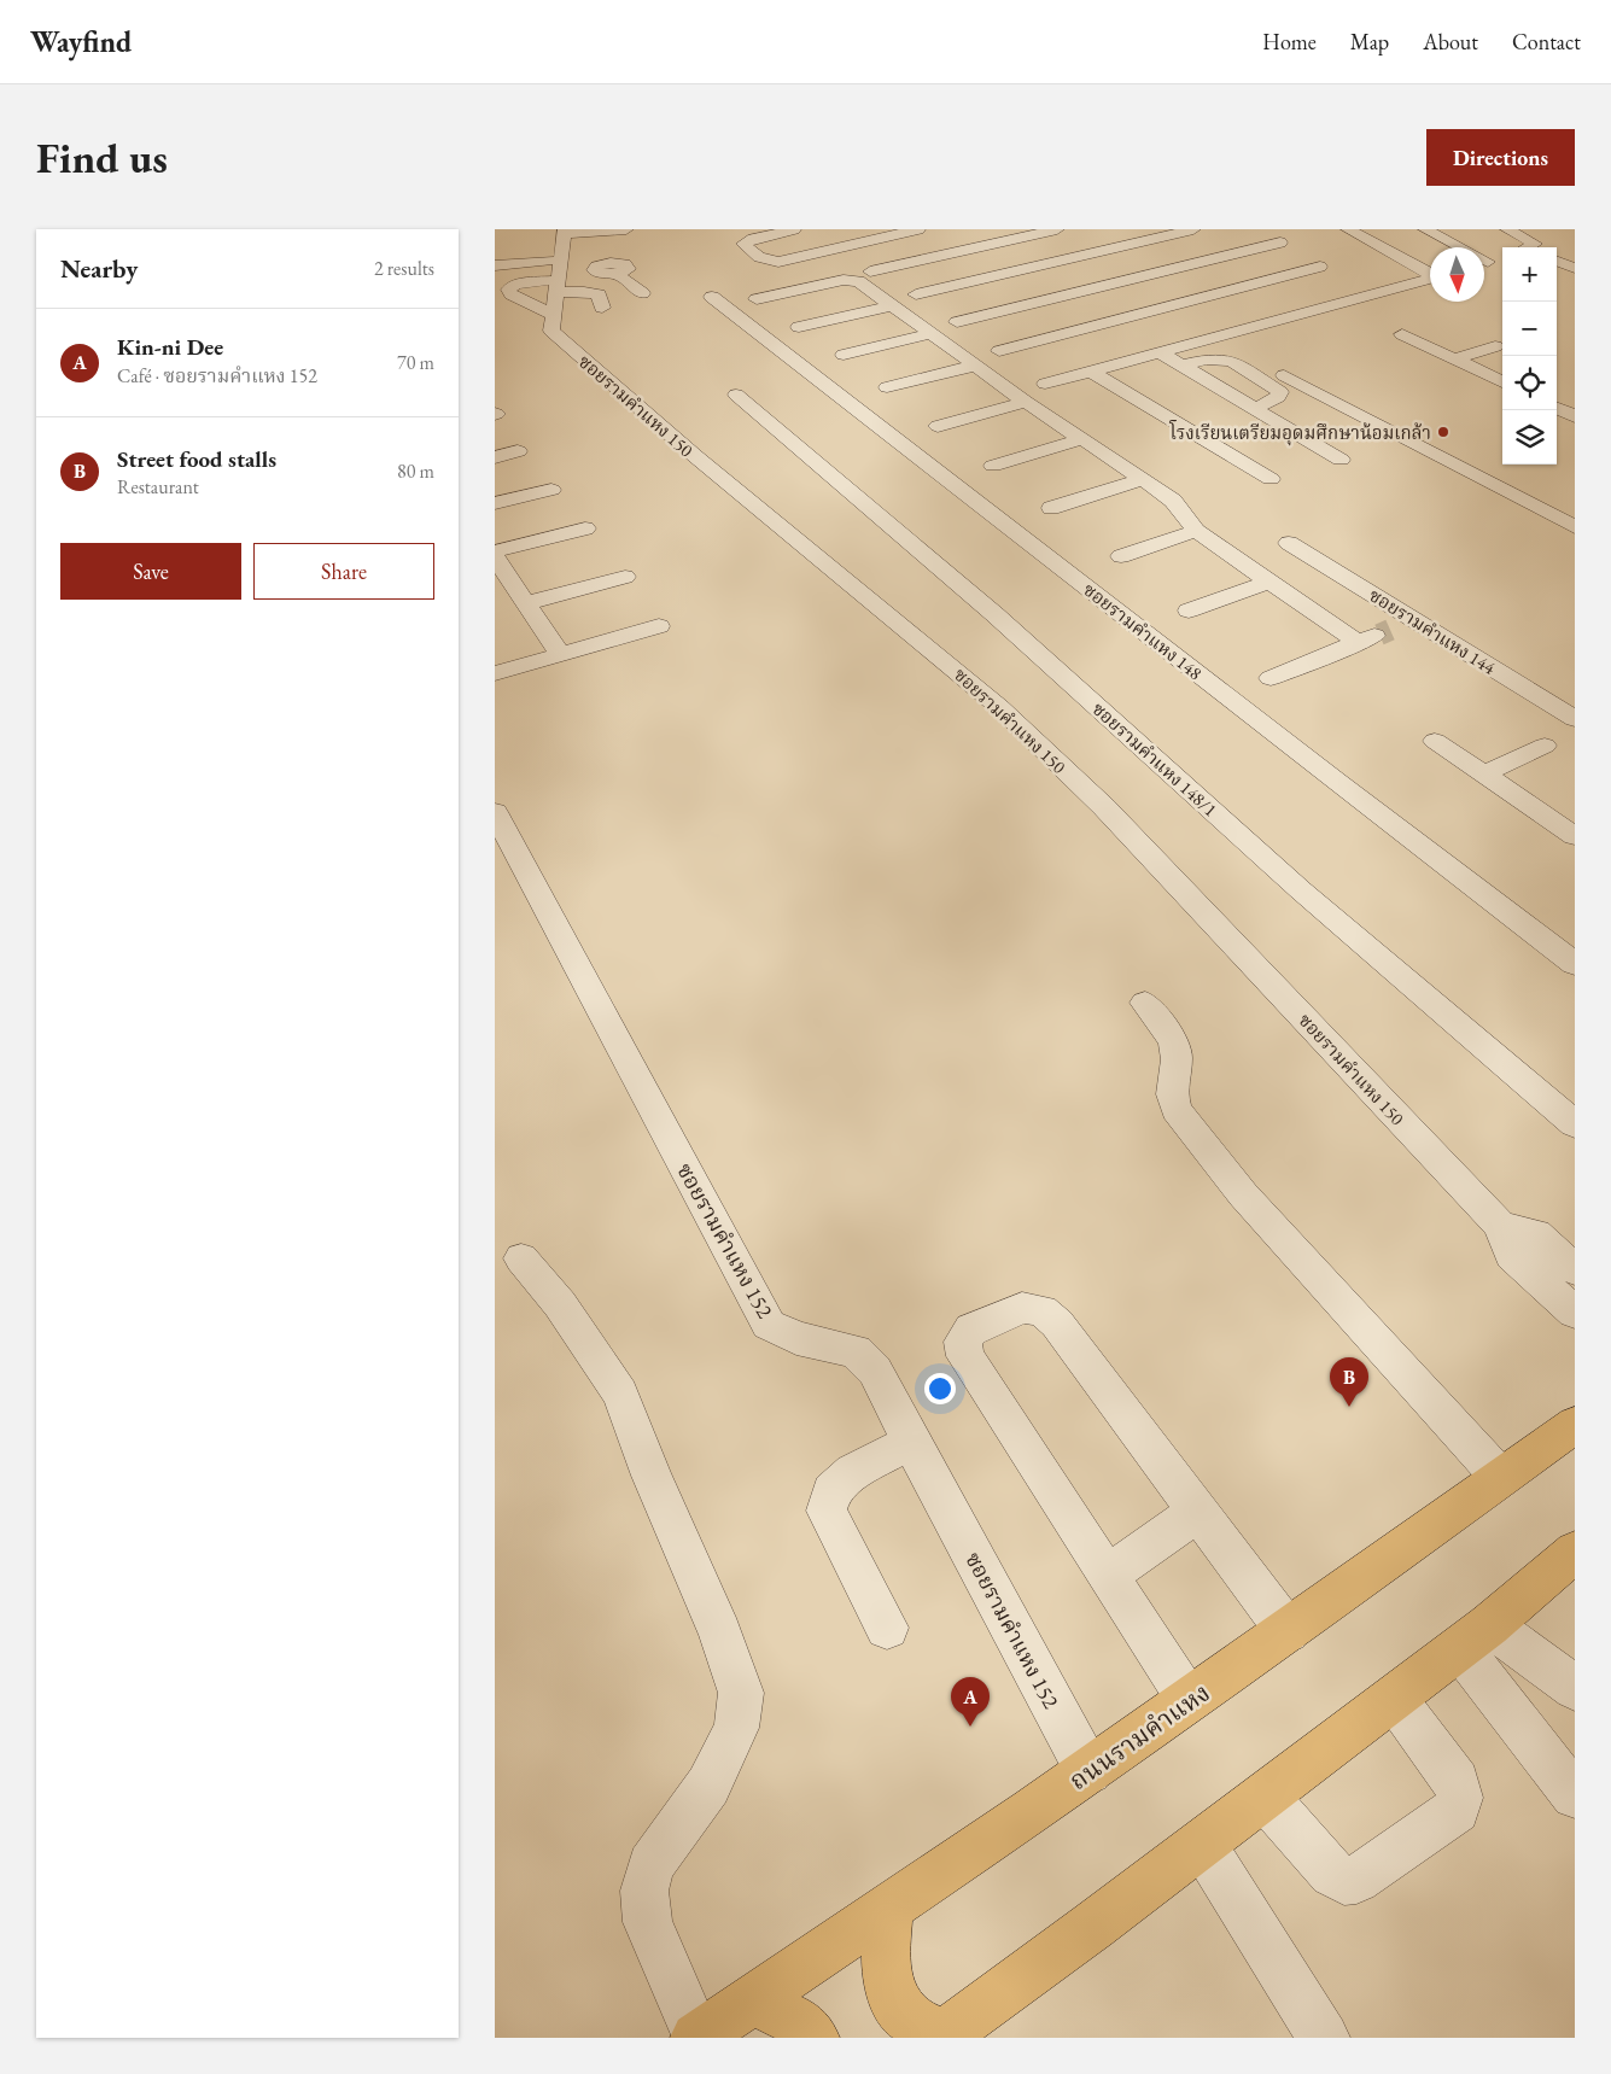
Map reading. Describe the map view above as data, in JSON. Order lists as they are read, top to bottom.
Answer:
{
  "streets": {
    "main road": ["ถนนรามคำแหง"],
    "street": [
      "ซอยรามคำแหง 150",
      "ซอยรามคำแหง 148",
      "ซอยรามคำแหง 144",
      "ซอยรามคำแหง 148/1",
      "ซอยรามคำแหง 152"
    ]
  },
  "crossings": [
    ["ซอยรามคำแหง 152", "ถนนรามคำแหง"]
  ],
  "places": ["โรงเรียนเตรียมอุดมศึกษาน้อมเกล้า"],
  "north": "bottom",
  "page": {
    "header": "Wayfind",
    "nav": [
      "Home",
      "Map",
      "About",
      "Contact"
    ],
    "buttons": [
      "Directions",
      ["Save", "Share"]
    ],
    "title": "Find us",
    "heading": ["Nearby", "2 results"],
    "map_buttons": ["+", "−"],
    "list": [
      {
        "mark": "A",
        "name": "Kin-ni Dee",
        "note": "Café · ซอยรามคำแหง 152",
        "value": "70 m"
      },
      {
        "mark": "B",
        "name": "Street food stalls",
        "note": "Restaurant",
        "value": "80 m"
      }
    ],
    "pins": ["B", "A"]
  }
}
